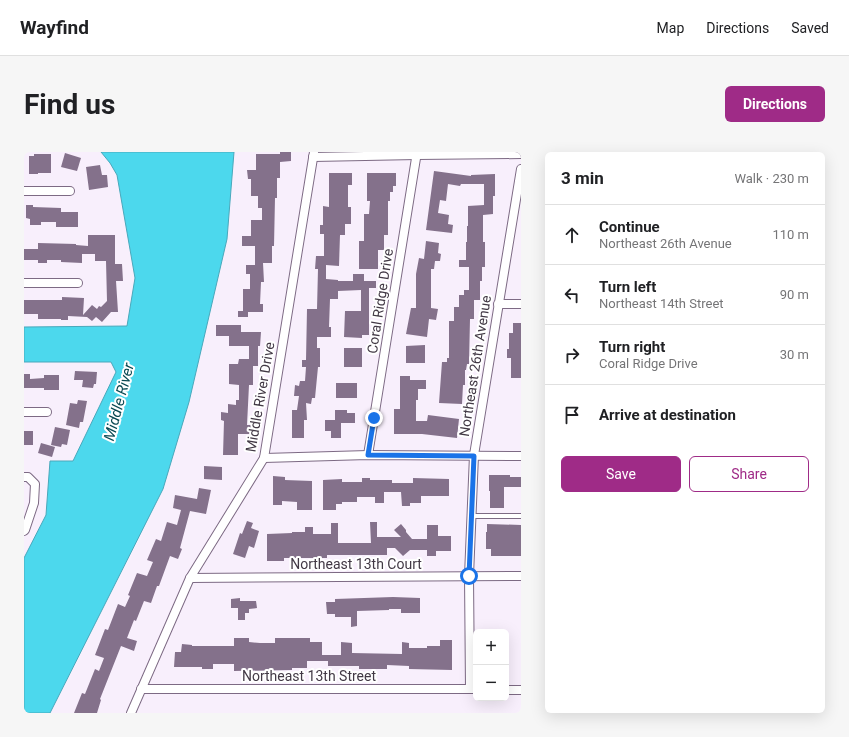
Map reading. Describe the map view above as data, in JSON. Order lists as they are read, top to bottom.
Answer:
{
  "streets": {
    "street": [
      "Coral Ridge Drive",
      "Northeast 26th Avenue",
      "Middle River Drive",
      "Northeast 13th Court",
      "Northeast 13th Street"
    ]
  },
  "crossings": [
    ["Northeast 26th Avenue", "Northeast 13th Court"],
    ["Northeast 26th Avenue", "Northeast 13th Street"],
    ["Middle River Drive", "Northeast 13th Court"],
    ["Middle River Drive", "Northeast 13th Street"]
  ],
  "water": ["Middle River"],
  "page": {
    "header": "Wayfind",
    "nav": ["Map", "Directions", "Saved"],
    "buttons": [
      "Directions",
      ["Save", "Share"]
    ],
    "title": "Find us",
    "heading": ["3 min", "Walk · 230 m"],
    "list": [
      ["Continue", "Northeast 26th Avenue", "110 m"],
      ["Turn left", "Northeast 14th Street", "90 m"],
      ["Turn right", "Coral Ridge Drive", "30 m"],
      "Arrive at destination"
    ],
    "map_buttons": ["+", "−"]
  }
}
